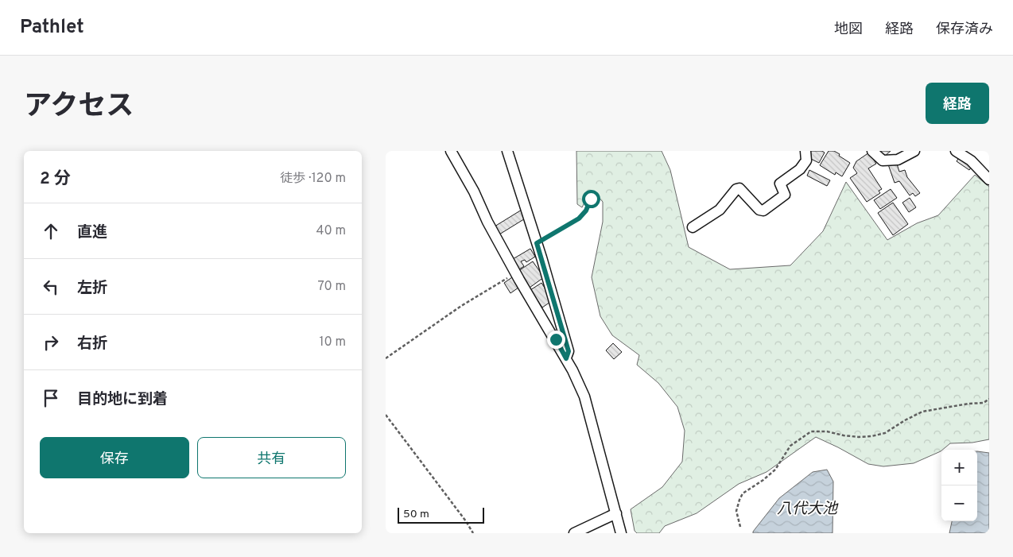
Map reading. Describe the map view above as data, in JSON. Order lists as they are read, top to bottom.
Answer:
{
  "water": ["八代大池"],
  "scale_bar": "50 m",
  "page": {
    "header": "Pathlet",
    "nav": ["地図", "経路", "保存済み"],
    "title": "アクセス",
    "buttons": [
      "経路",
      ["保存", "共有"]
    ],
    "heading": ["2 分", "徒歩 · 120 m"],
    "list": [
      ["直進", "40 m"],
      ["左折", "70 m"],
      ["右折", "10 m"],
      "目的地に到着"
    ],
    "map_buttons": ["+", "−"],
    "scale": "50 m"
  }
}
